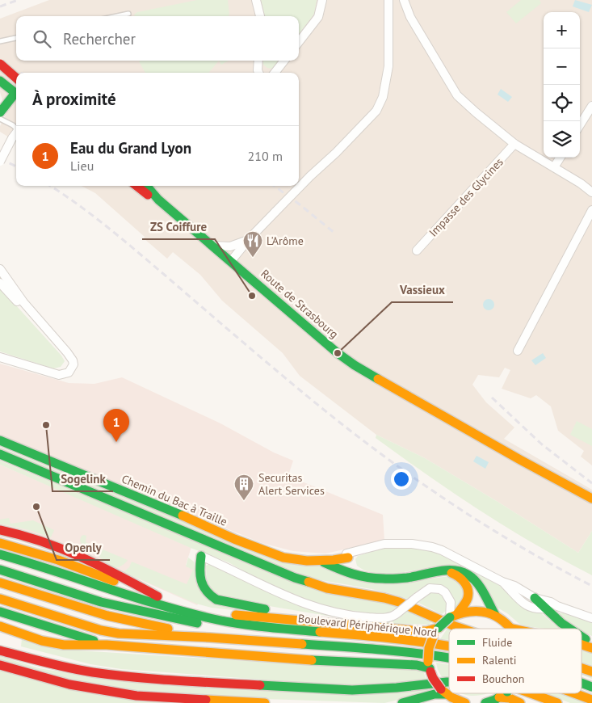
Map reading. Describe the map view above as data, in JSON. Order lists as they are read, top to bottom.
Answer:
{
  "streets": {
    "main road": ["Route de Strasbourg", "Chemin du Bac à Traille", "Boulevard Périphérique Nord"],
    "street": ["Impasse des Glycines"]
  },
  "places": {
    "restaurant": ["L'Arôme"],
    "other": [
      "ZS Coiffure",
      "Vassieux",
      "Sogelink",
      "Openly"
    ],
    "building": ["Securitas Alert Services"]
  },
  "legend": ["Fluide", "Ralenti", "Bouchon"],
  "page": {
    "map_buttons": ["+", "−"],
    "search": "Rechercher",
    "heading": "À proximité",
    "list": [
      {
        "mark": "1",
        "name": "Eau du Grand Lyon",
        "note": "Lieu",
        "value": "210 m"
      }
    ],
    "pins": "1"
  }
}
